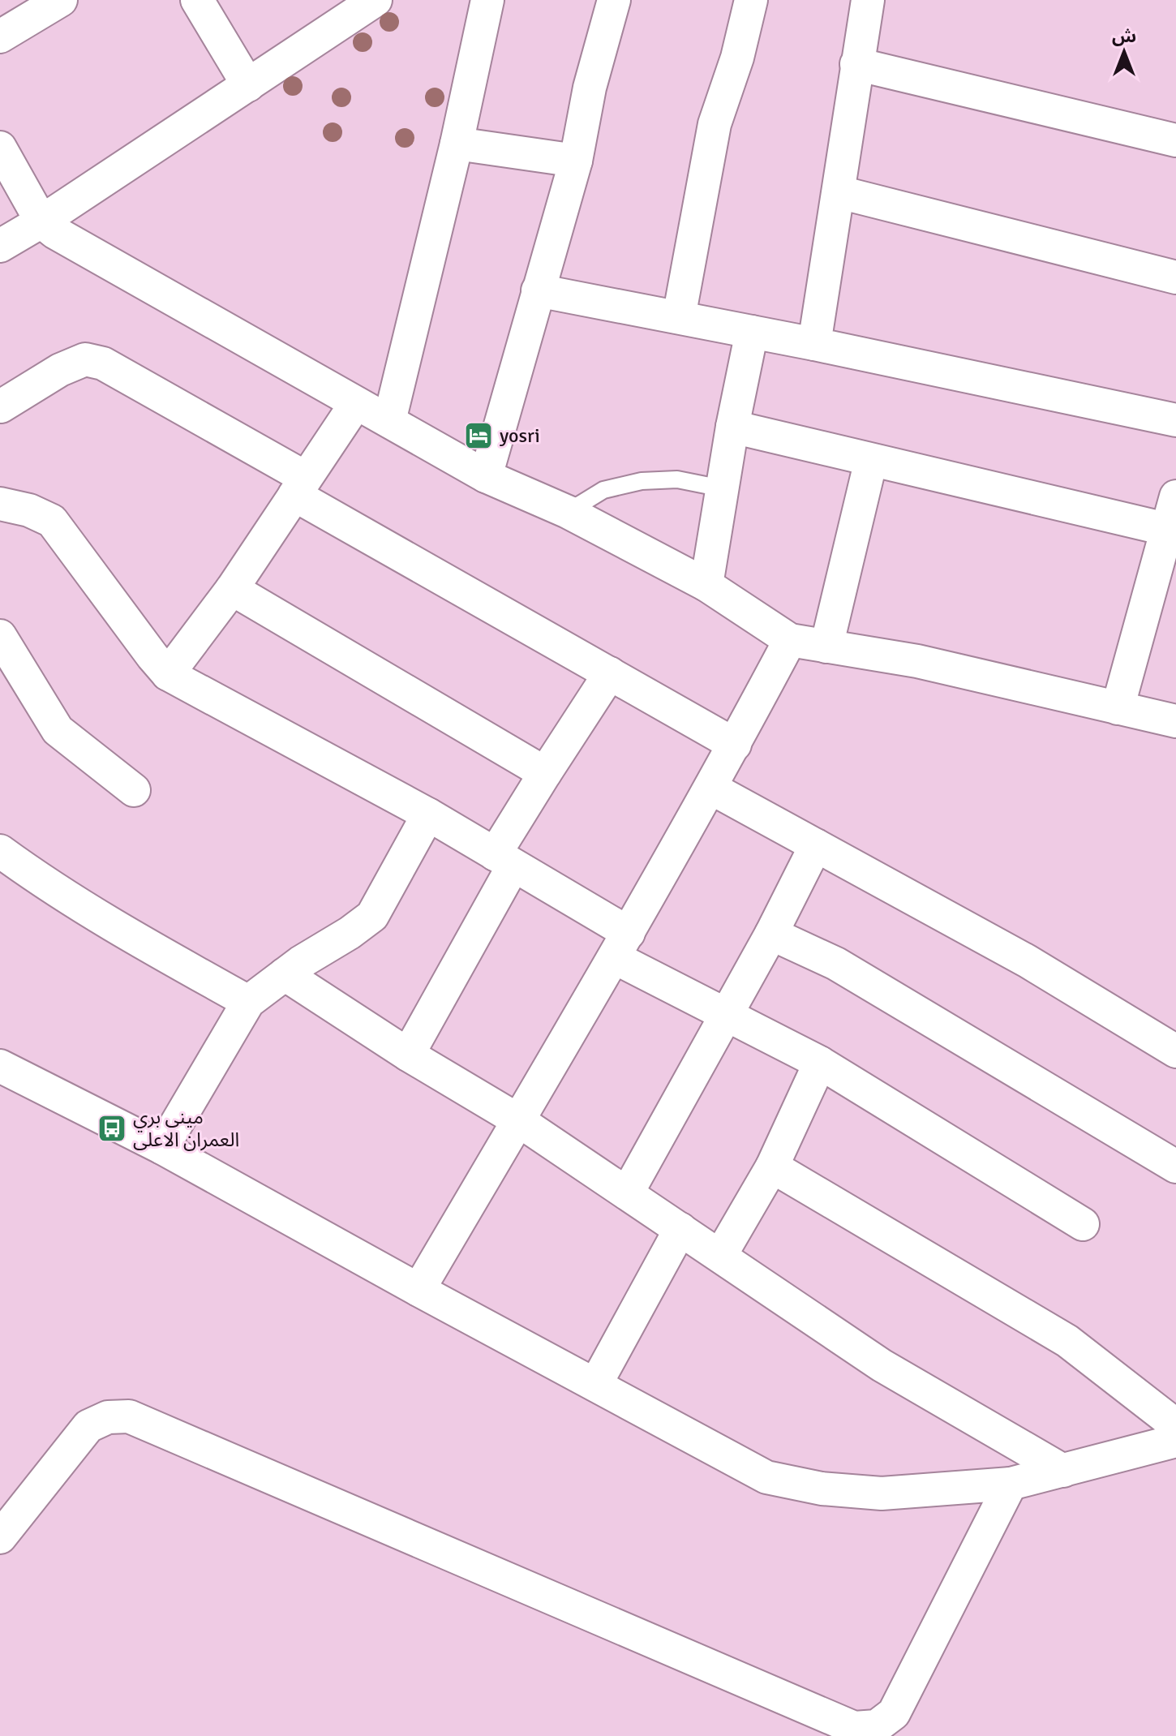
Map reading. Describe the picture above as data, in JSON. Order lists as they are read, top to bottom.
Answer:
{
  "places": {
    "hotel": ["yosri"],
    "bus stop": ["ميني بري العمران الاعلى"]
  },
  "north": "top"
}
